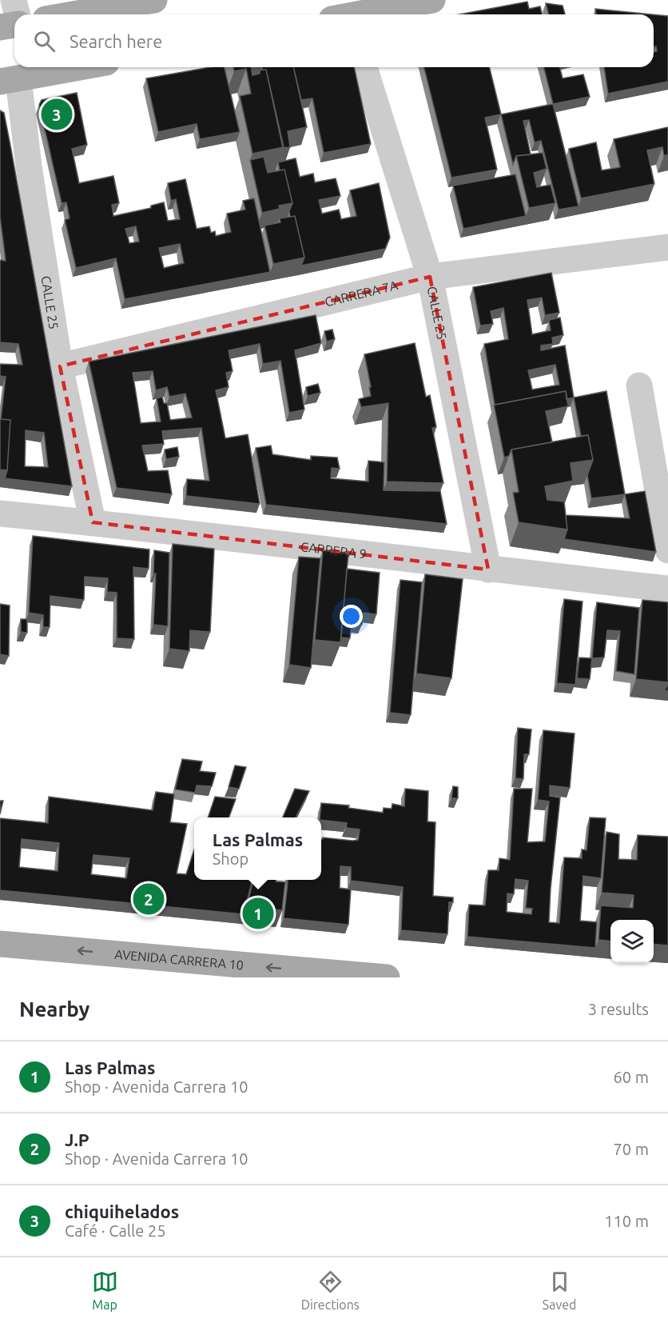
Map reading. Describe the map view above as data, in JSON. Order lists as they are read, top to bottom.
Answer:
{
  "streets": {
    "main road": ["AVENIDA CARRERA 10"],
    "street": ["CARRERA 7A", "CALLE 25", "CARRERA 9"]
  },
  "crossings": [
    ["CARRERA 7A", "CALLE 25"],
    ["CALLE 25", "CARRERA 9"]
  ],
  "one_way": ["AVENIDA CARRERA 10"],
  "page": {
    "search": "Search here",
    "pins": ["3", "2", "1"],
    "popup": ["Las Palmas", "Shop"],
    "heading": ["Nearby", "3 results"],
    "list": [
      {
        "mark": "1",
        "name": "Las Palmas",
        "note": "Shop · Avenida Carrera 10",
        "value": "60 m"
      },
      {
        "mark": "2",
        "name": "J.P",
        "note": "Shop · Avenida Carrera 10",
        "value": "70 m"
      },
      {
        "mark": "3",
        "name": "chiquihelados",
        "note": "Café · Calle 25",
        "value": "110 m"
      }
    ],
    "nav": ["Map", "Directions", "Saved"]
  }
}
